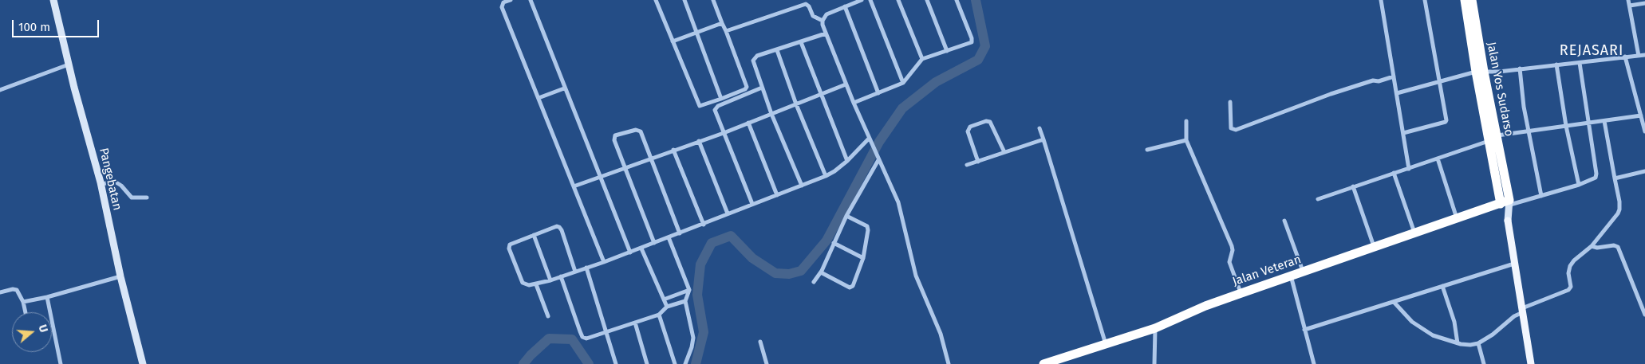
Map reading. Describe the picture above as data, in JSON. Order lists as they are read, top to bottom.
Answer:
{
  "streets": {
    "highway": ["Jalan Yos Sudarso", "Jalan Veteran"],
    "street": ["Pangebatan"]
  },
  "crossings": [
    ["Jalan Yos Sudarso", "Jalan Veteran"]
  ],
  "districts": ["REJASARI"],
  "scale_bar": "100 m",
  "north": "right"
}
